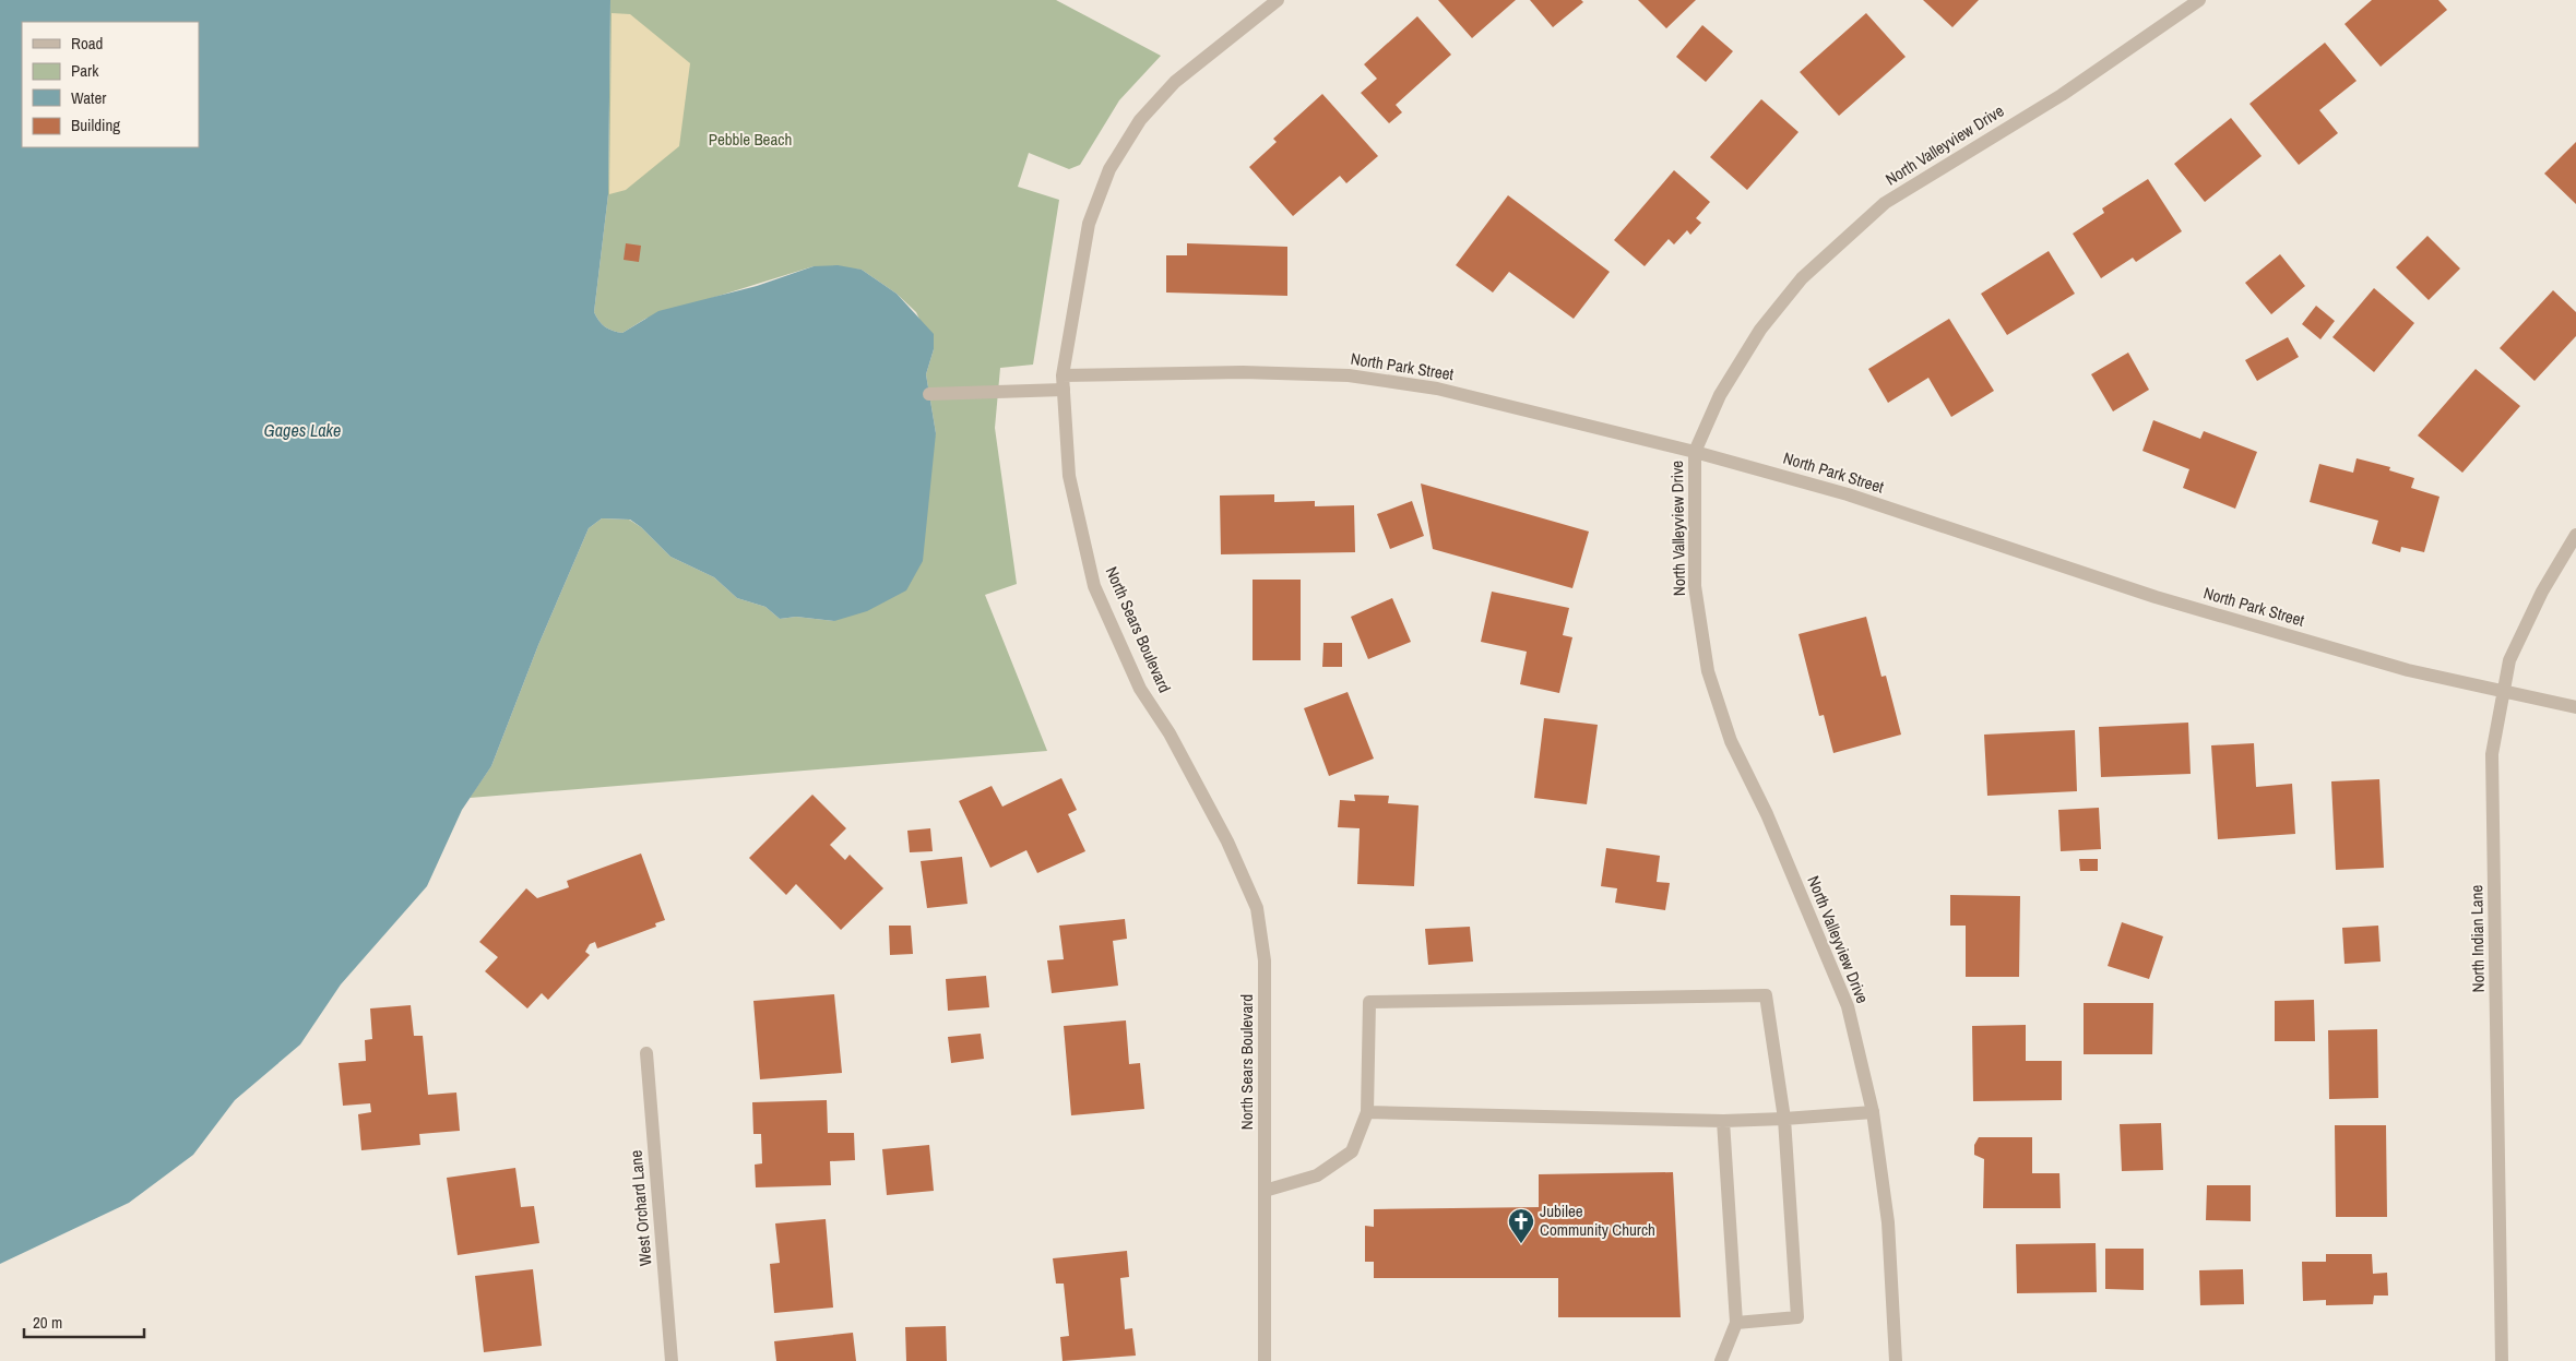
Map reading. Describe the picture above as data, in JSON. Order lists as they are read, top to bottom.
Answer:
{
  "streets": {
    "street": [
      "North Valleyview Drive",
      "North Park Street",
      "North Sears Boulevard",
      "North Indian Lane",
      "West Orchard Lane"
    ]
  },
  "crossings": [
    ["North Valleyview Drive", "North Park Street"],
    ["North Park Street", "North Sears Boulevard"],
    ["North Park Street", "North Indian Lane"]
  ],
  "water": ["Gages Lake"],
  "parks": ["Pebble Beach"],
  "places": {
    "church": ["Jubilee Community Church"]
  },
  "legend": [
    "Road",
    "Park",
    "Water",
    "Building"
  ],
  "scale_bar": "20 m"
}
